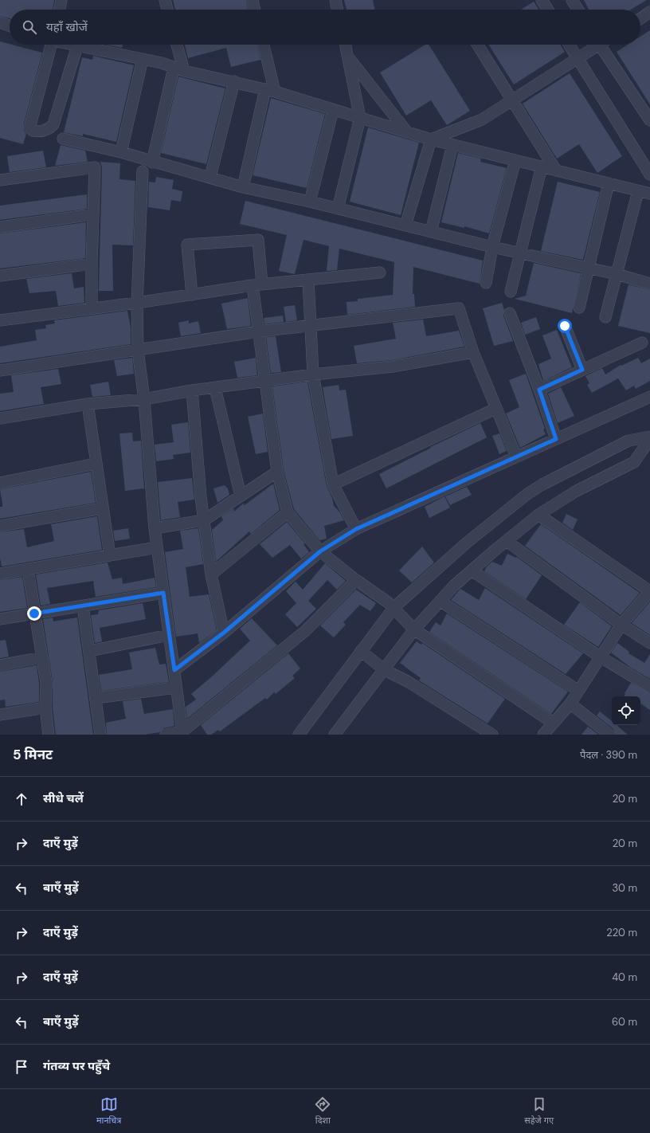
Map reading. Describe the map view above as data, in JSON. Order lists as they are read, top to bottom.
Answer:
{
  "page": {
    "search": "यहाँ खोजें",
    "heading": ["5 मिनट", "पैदल · 390 m"],
    "list": [
      ["सीधे चलें", "20 m"],
      ["दाएँ मुड़ें", "20 m"],
      ["बाएँ मुड़ें", "30 m"],
      ["दाएँ मुड़ें", "220 m"],
      ["दाएँ मुड़ें", "40 m"],
      ["बाएँ मुड़ें", "60 m"],
      "गंतव्य पर पहुँचे"
    ],
    "nav": ["मानचित्र", "दिशा", "सहेजे गए"]
  }
}
